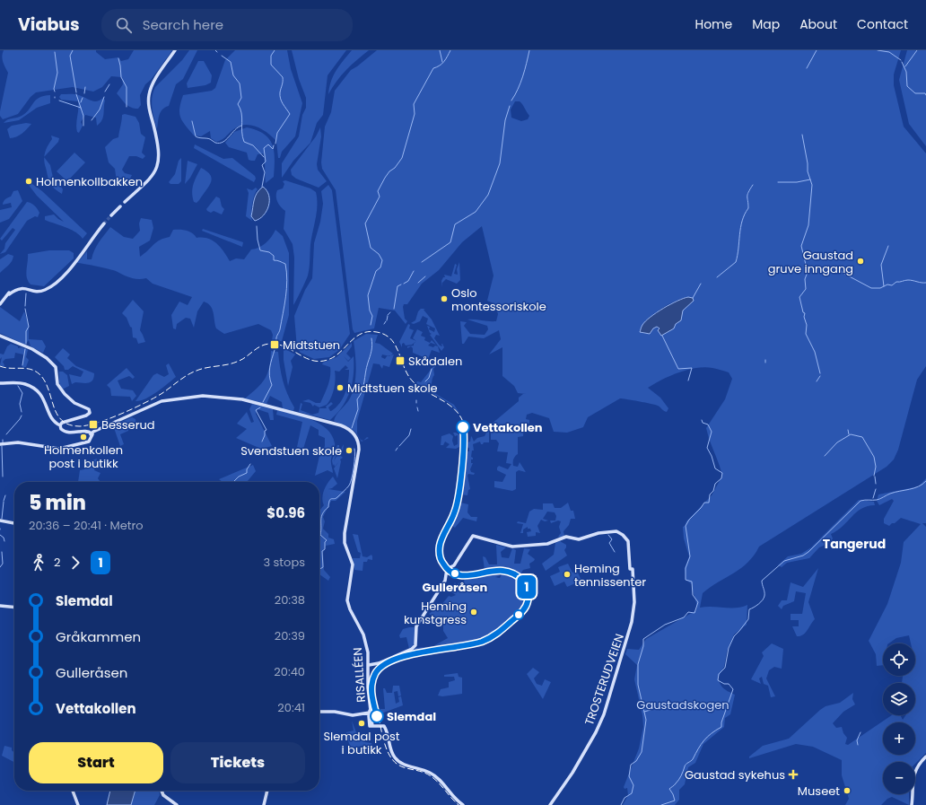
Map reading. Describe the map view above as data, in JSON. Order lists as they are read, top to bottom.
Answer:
{
  "streets": {
    "main road": ["RISALLÉEN", "TROSTERUDVEIEN"]
  },
  "crossings": [
    ["RISALLÉEN", "TROSTERUDVEIEN"]
  ],
  "districts": ["Tangerud"],
  "parks": ["Gaustadskogen"],
  "places": {
    "other": [
      "Holmenkollbakken",
      "Gaustad gruve inngang",
      "Oslo montessoriskole",
      "Midtstuen skole",
      "Vettakollen",
      "Holmenkollen post i butikk",
      "Svendstuen skole",
      "Gulleråsen",
      "Heming tennissenter",
      "Heming kunstgress",
      "Slemdal",
      "Slemdal post i butikk",
      "Museet"
    ],
    "transit": ["Midtstuen", "Skådalen", "Besserud"],
    "health": ["Gaustad sykehus"]
  },
  "lines": ["metro line 1"],
  "page": {
    "header": "Viabus",
    "search": "Search here",
    "nav": [
      "Home",
      "Map",
      "About",
      "Contact"
    ],
    "on_map": "1",
    "heading": ["5 min", "20:36 – 20:41 · Metro", "$0.96"],
    "legs": ["2", "1", "3 stops"],
    "list": [
      {
        "name": "Slemdal",
        "value": "20:38"
      },
      {
        "name": "Gråkammen",
        "value": "20:39"
      },
      {
        "name": "Gulleråsen",
        "value": "20:40"
      },
      {
        "name": "Vettakollen",
        "value": "20:41"
      }
    ],
    "map_buttons": ["+", "−"],
    "buttons": ["Start", "Tickets"]
  }
}
